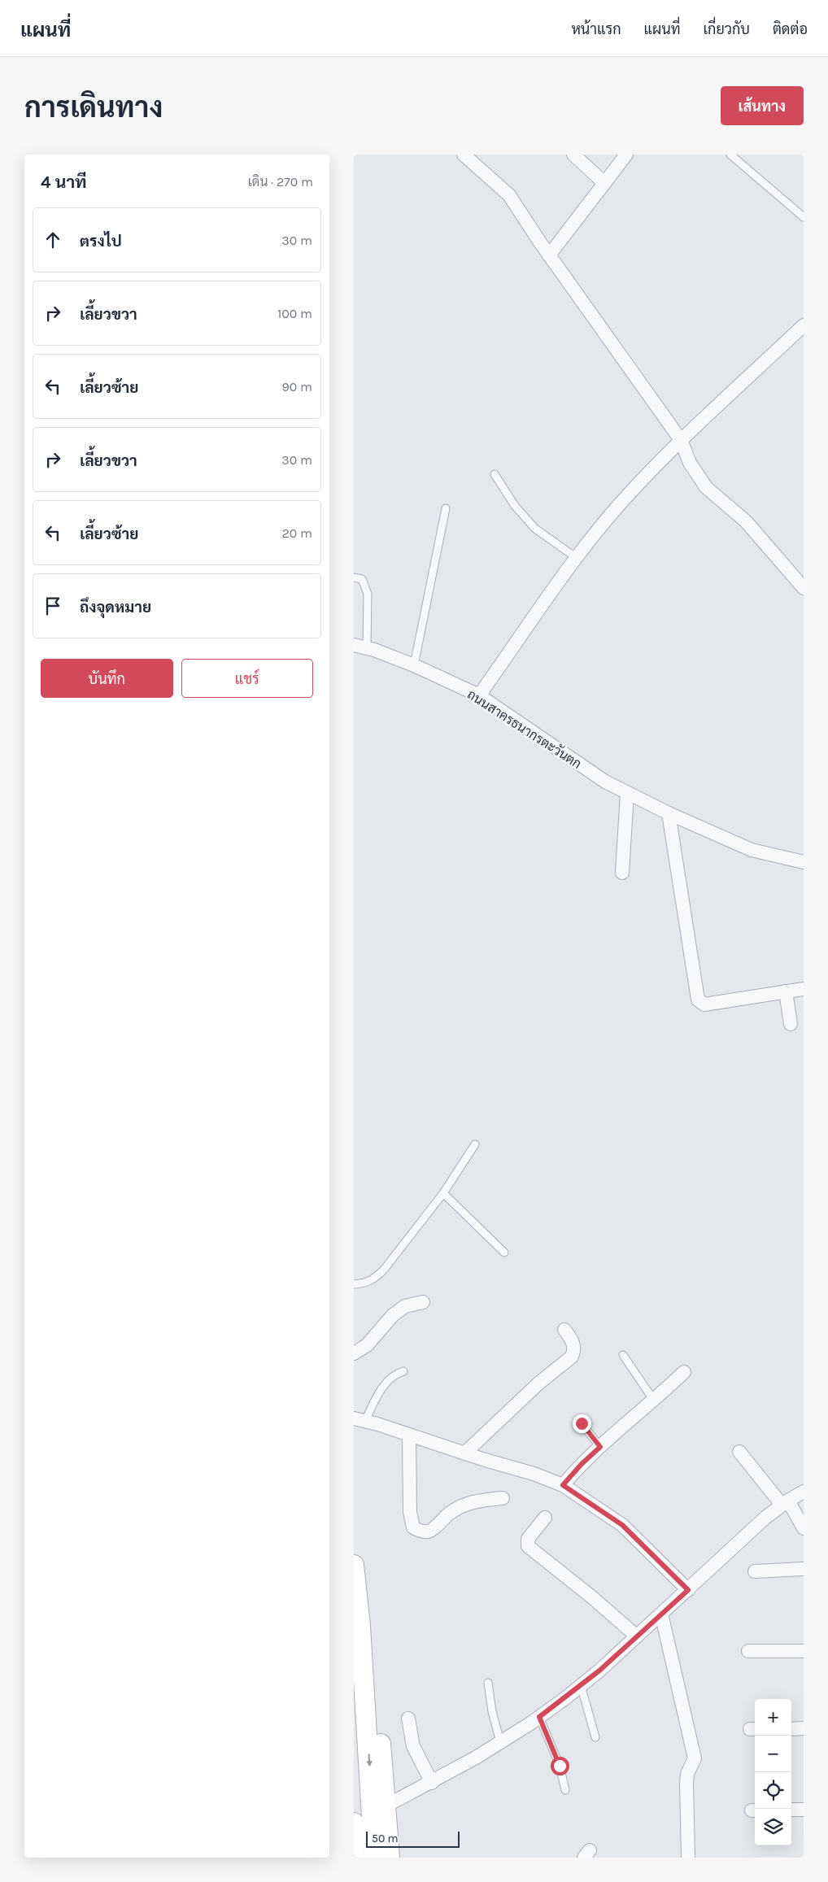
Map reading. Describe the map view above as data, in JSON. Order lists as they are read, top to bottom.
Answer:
{
  "streets": {
    "street": ["ถนนสาครธนากรตะวันตก"]
  },
  "scale_bar": "50 m",
  "page": {
    "header": "แผนที่",
    "nav": [
      "หน้าแรก",
      "แผนที่",
      "เกี่ยวกับ",
      "ติดต่อ"
    ],
    "buttons": [
      "เส้นทาง",
      ["บันทึก", "แชร์"]
    ],
    "title": "การเดินทาง",
    "heading": ["4 นาที", "เดิน · 270 m"],
    "list": [
      ["ตรงไป", "30 m"],
      ["เลี้ยวขวา", "100 m"],
      ["เลี้ยวซ้าย", "90 m"],
      ["เลี้ยวขวา", "30 m"],
      ["เลี้ยวซ้าย", "20 m"],
      "ถึงจุดหมาย"
    ],
    "map_buttons": ["+", "−"],
    "scale": "50 m"
  }
}
